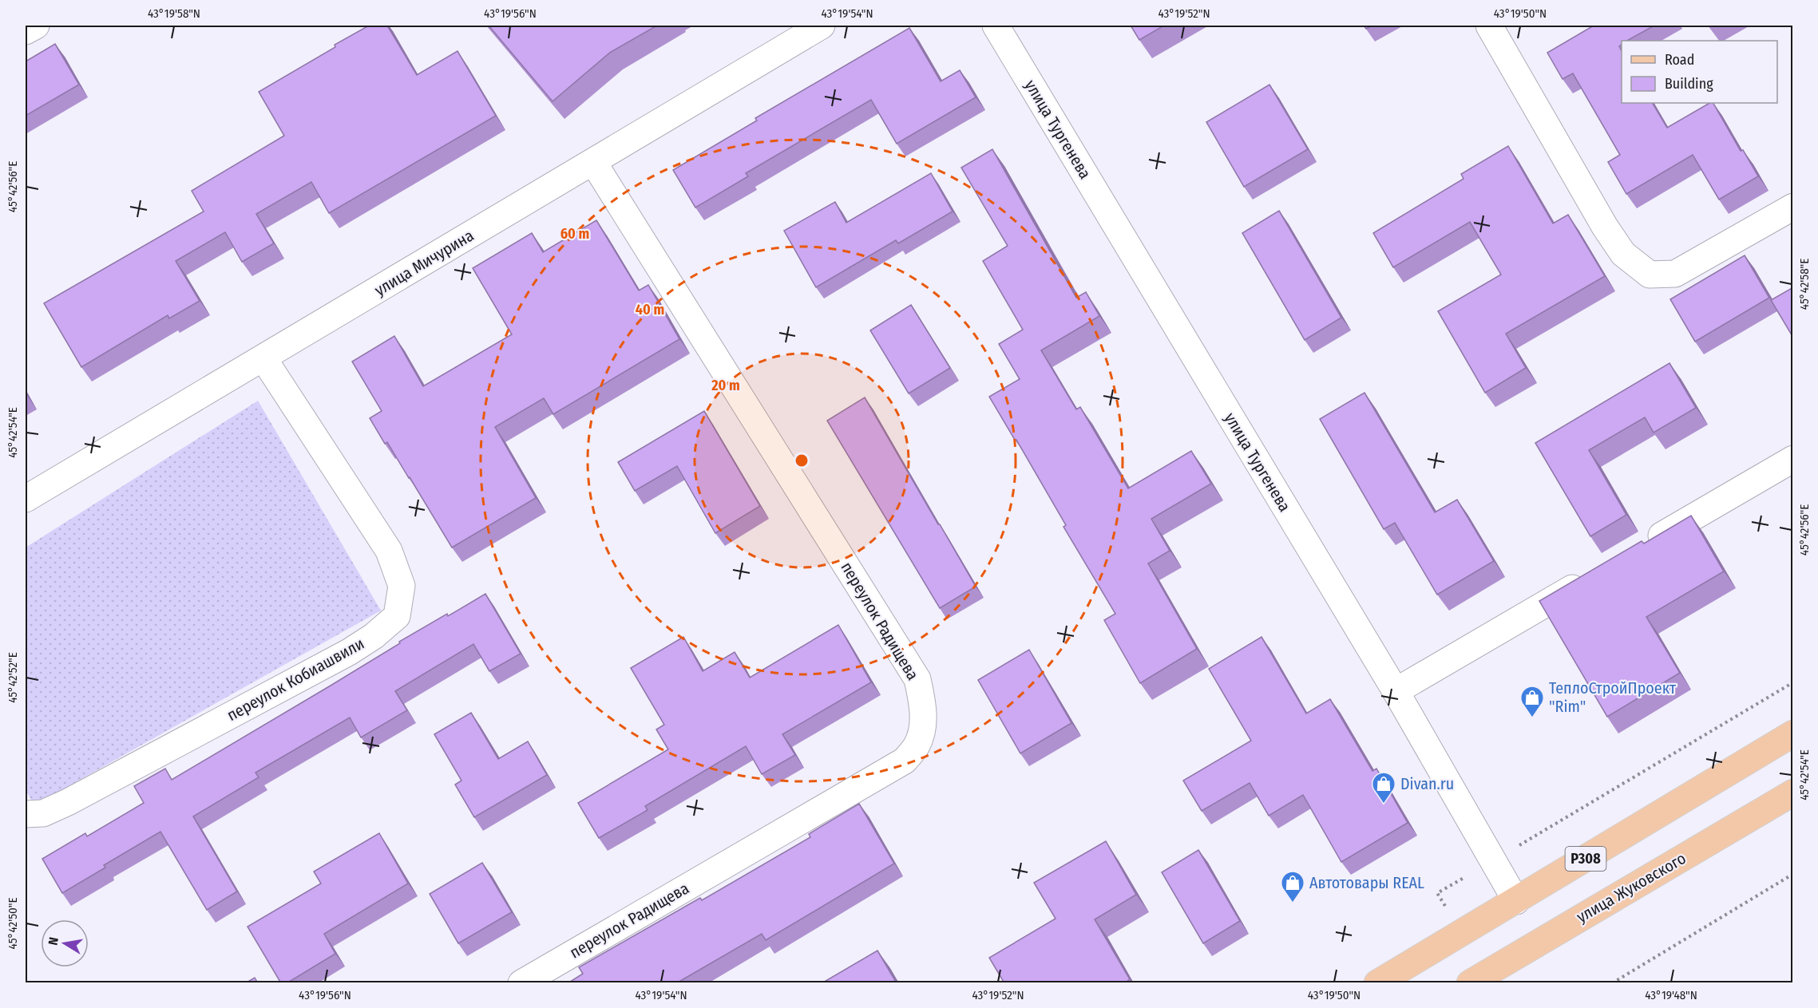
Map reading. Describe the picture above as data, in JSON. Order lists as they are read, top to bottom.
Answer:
{
  "streets": {
    "main road": ["P308", "улица Жуковского"],
    "street": [
      "улица Тургенева",
      "улица Мичурина",
      "переулок Радищева",
      "переулок Кобиашвили"
    ]
  },
  "crossings": [
    ["улица Тургенева", "P308"],
    ["улица Мичурина", "переулок Радищева"],
    ["улица Мичурина", "переулок Кобиашвили"]
  ],
  "places": {
    "shop": ["ТеплоСтройПроект \"Rim\"", "Divan.ru", "Автотовары REAL"]
  },
  "legend": ["Road", "Building"],
  "north": "left",
  "coordinates": [
    "43°19'58\"N",
    "43°19'56\"N",
    "43°19'54\"N",
    "43°19'52\"N",
    "43°19'50\"N",
    "45°42'56\"E",
    "45°42'58\"E",
    "45°42'54\"E",
    "45°42'52\"E",
    "45°42'50\"E",
    "43°19'48\"N"
  ],
  "rings": ["60 m", "40 m", "20 m"]
}
